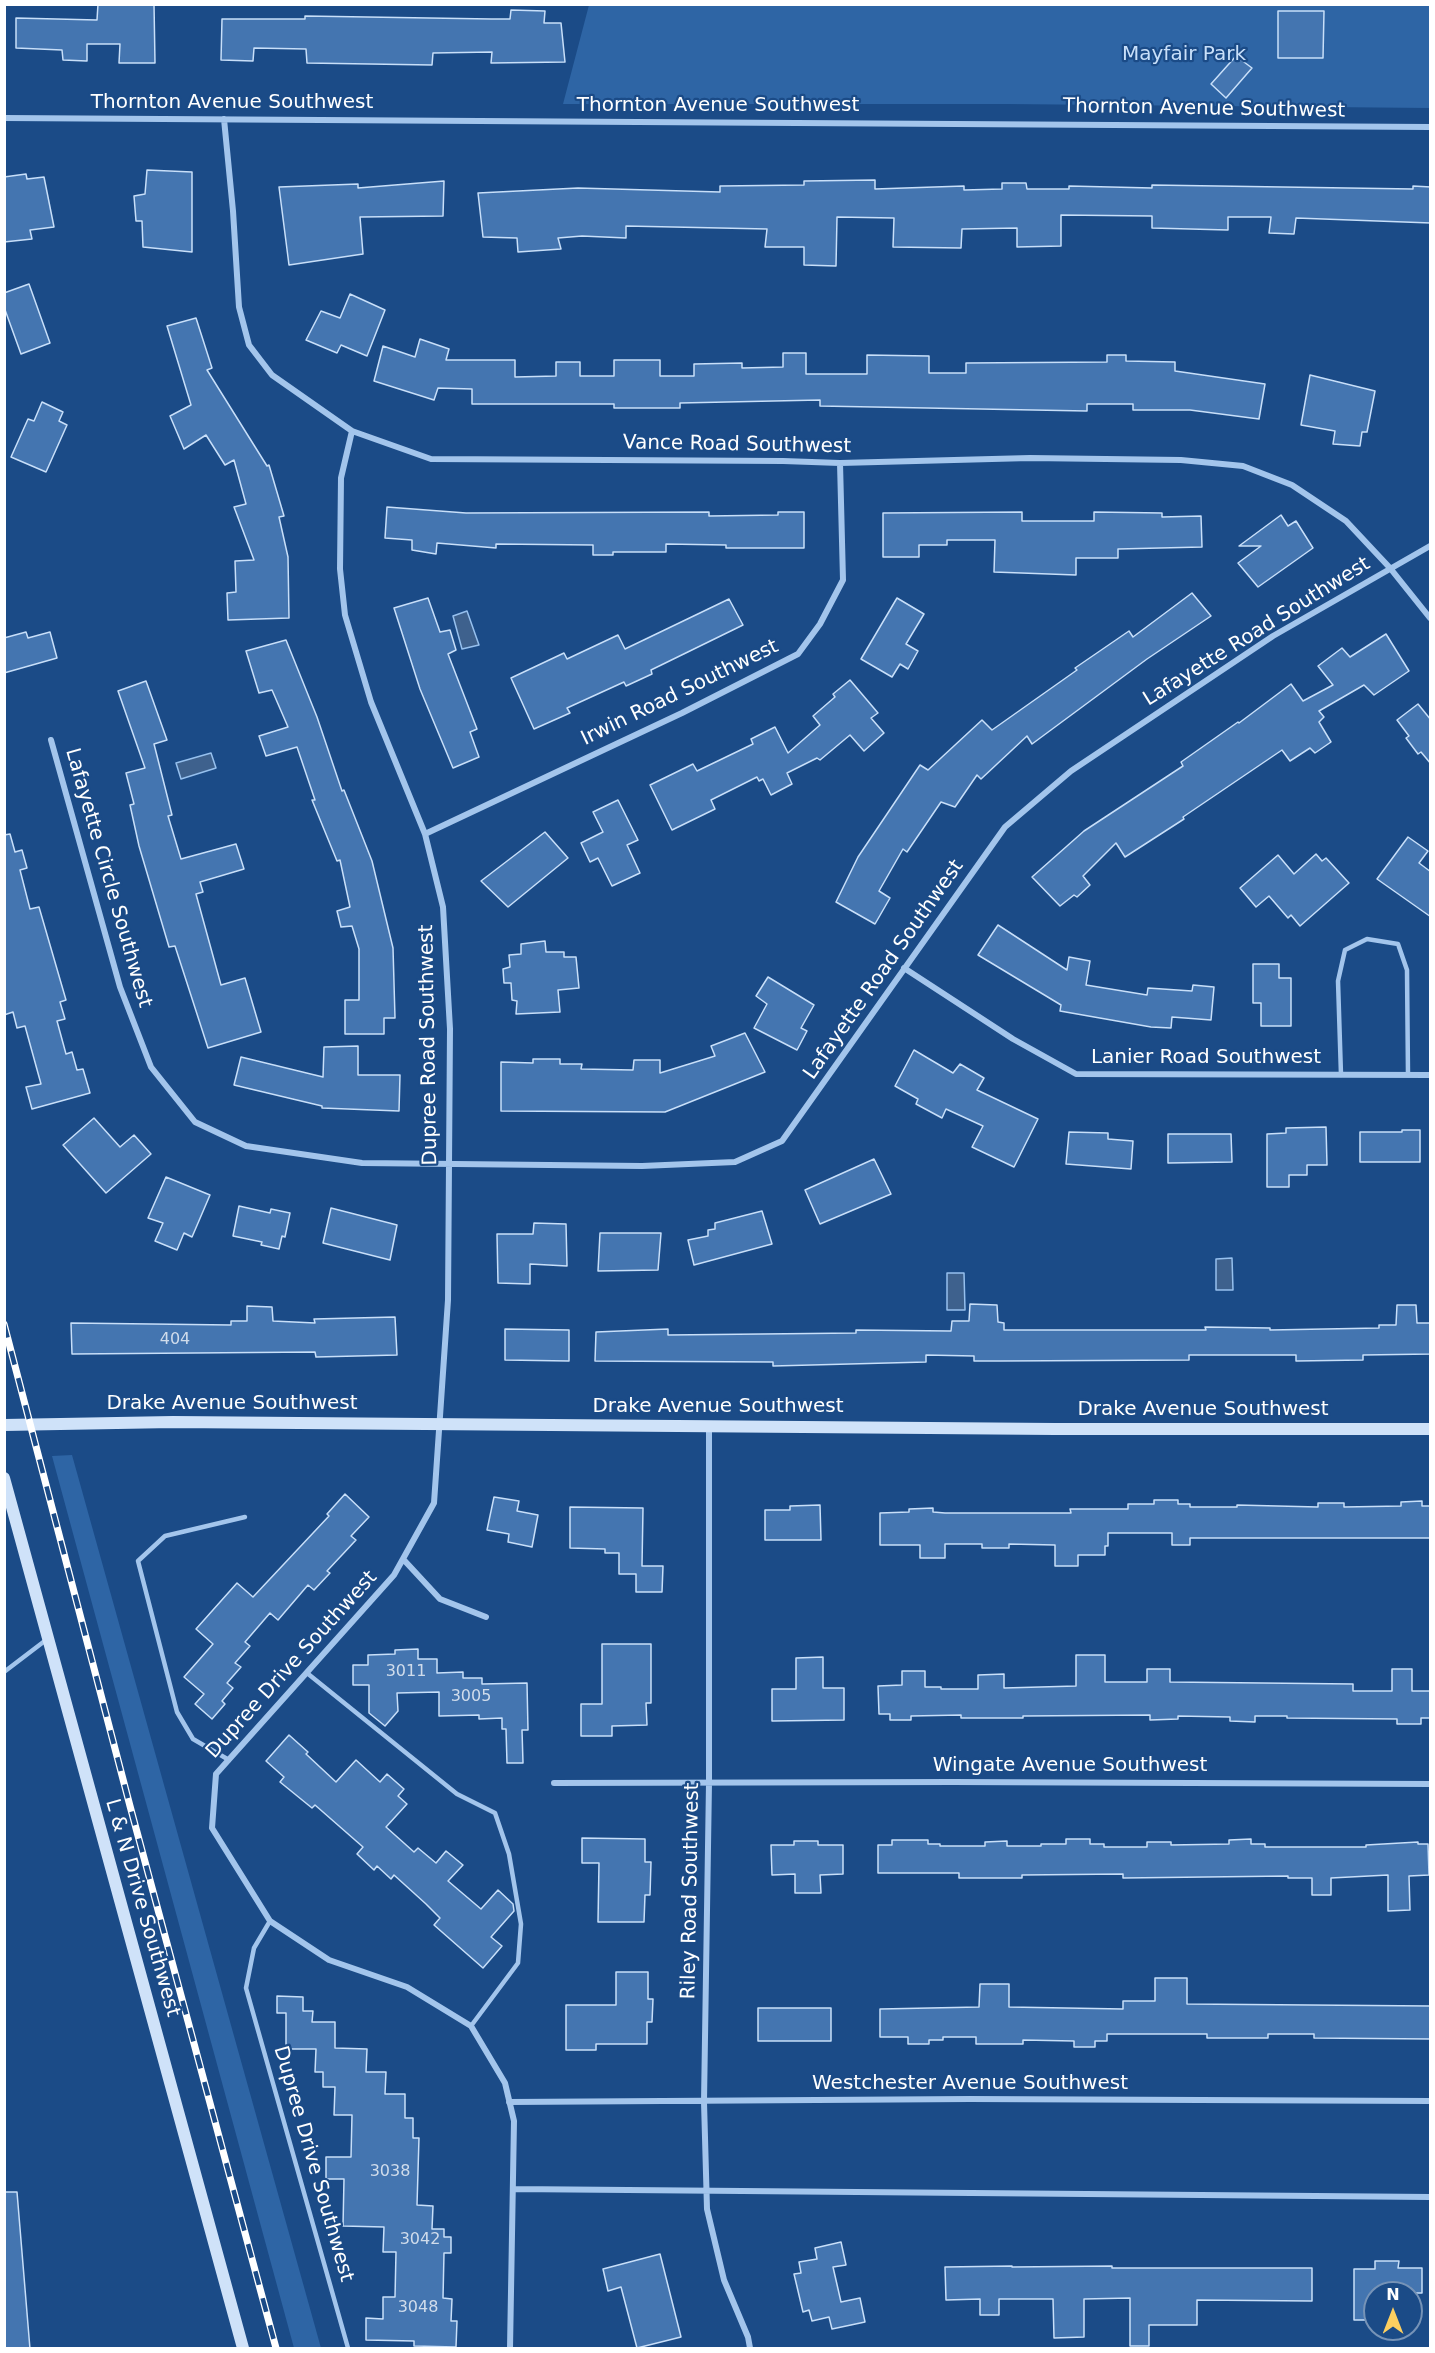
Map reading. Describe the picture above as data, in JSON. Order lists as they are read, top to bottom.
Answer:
{
  "streets": {
    "street": [
      "Thornton Avenue Southwest",
      "Vance Road Southwest",
      "Lafayette Road Southwest",
      "Irwin Road Southwest",
      "Lafayette Circle Southwest",
      "Dupree Road Southwest",
      "Lanier Road Southwest",
      "Drake Avenue Southwest",
      "Dupree Drive Southwest",
      "Wingate Avenue Southwest",
      "Riley Road Southwest",
      "L & N Drive Southwest",
      "Westchester Avenue Southwest"
    ]
  },
  "crossings": [
    ["Thornton Avenue Southwest", "Vance Road Southwest"],
    ["Vance Road Southwest", "Lafayette Road Southwest"],
    ["Vance Road Southwest", "Irwin Road Southwest"],
    ["Vance Road Southwest", "Dupree Road Southwest"],
    ["Lafayette Road Southwest", "Lafayette Circle Southwest"],
    ["Lafayette Road Southwest", "Dupree Road Southwest"],
    ["Lafayette Road Southwest", "Lanier Road Southwest"],
    ["Irwin Road Southwest", "Dupree Road Southwest"],
    ["Dupree Road Southwest", "Drake Avenue Southwest"],
    ["Dupree Road Southwest", "Dupree Drive Southwest"],
    ["Drake Avenue Southwest", "Dupree Drive Southwest"],
    ["Drake Avenue Southwest", "Riley Road Southwest"],
    ["Dupree Drive Southwest", "Westchester Avenue Southwest"],
    ["Wingate Avenue Southwest", "Riley Road Southwest"],
    ["Riley Road Southwest", "Westchester Avenue Southwest"]
  ],
  "parks": ["Mayfair Park"],
  "house_numbers": [
    "404",
    "3011",
    "3005",
    "3038",
    "3042",
    "3048"
  ],
  "north": "top"
}
